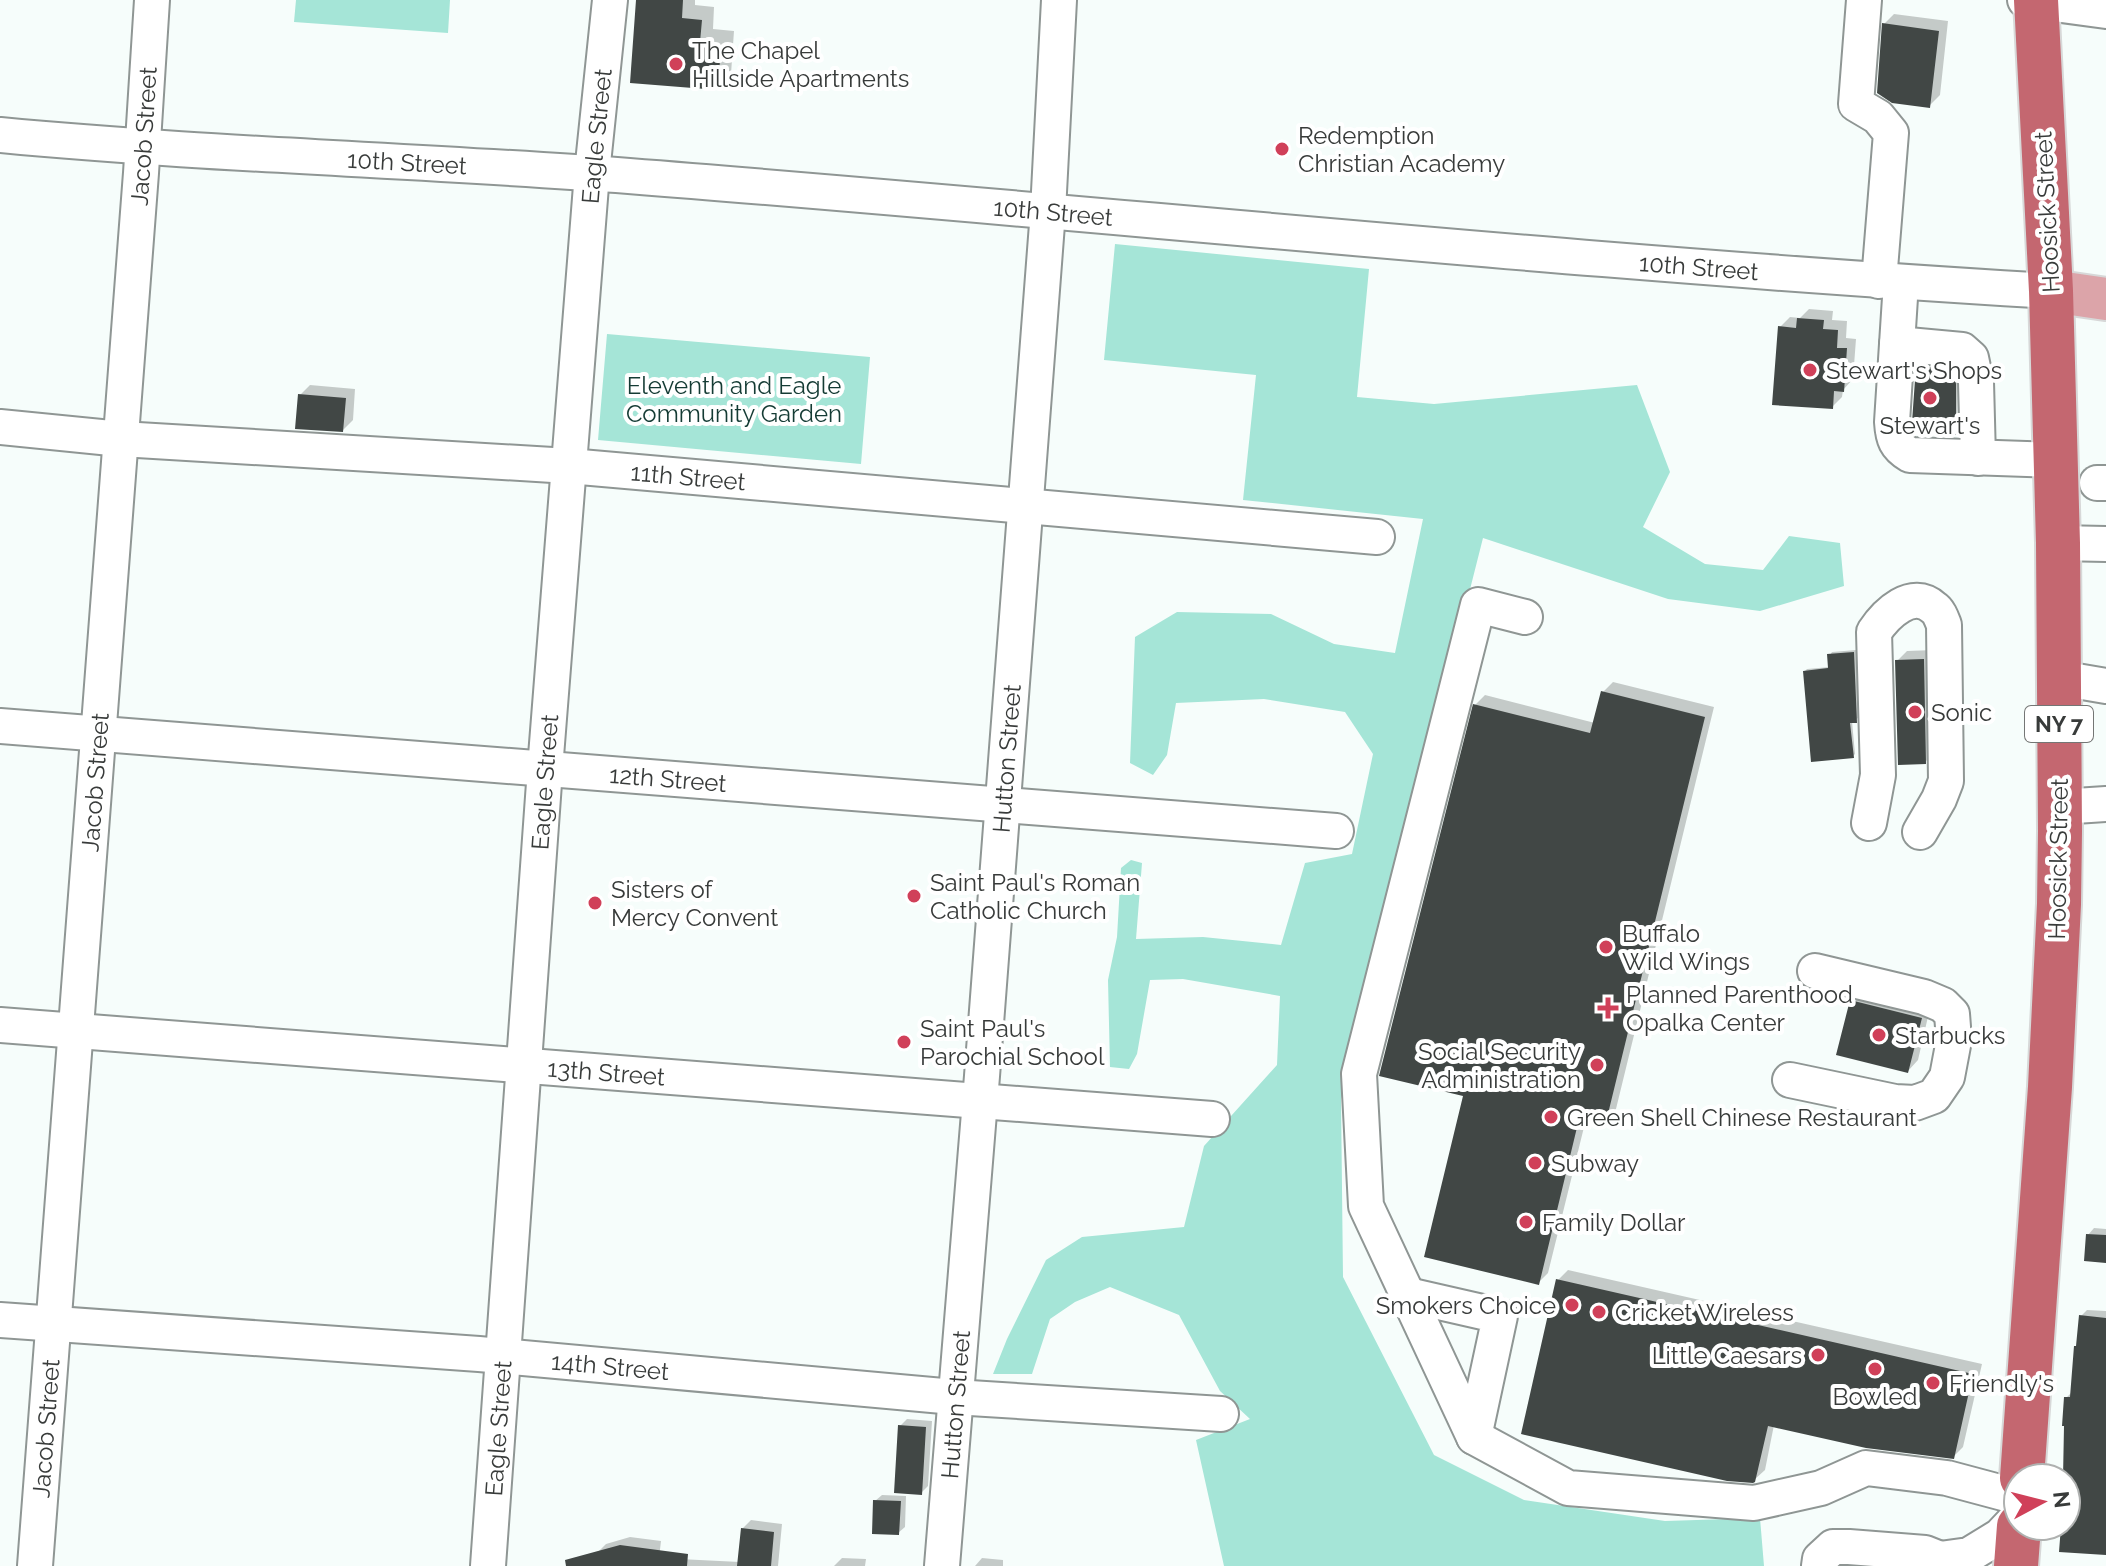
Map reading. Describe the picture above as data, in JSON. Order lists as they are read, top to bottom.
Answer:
{
  "streets": {
    "highway": ["Hoosick Street", "NY 7"],
    "main road": ["10th Street"],
    "street": [
      "Jacob Street",
      "Eagle Street",
      "11th Street",
      "Hutton Street",
      "12th Street",
      "13th Street",
      "14th Street"
    ]
  },
  "crossings": [
    ["Jacob Street", "10th Street"],
    ["Jacob Street", "11th Street"],
    ["Jacob Street", "12th Street"],
    ["Jacob Street", "13th Street"],
    ["Jacob Street", "14th Street"],
    ["Eagle Street", "10th Street"],
    ["Eagle Street", "11th Street"],
    ["Eagle Street", "12th Street"],
    ["Eagle Street", "13th Street"],
    ["Eagle Street", "14th Street"],
    ["10th Street", "Hoosick Street"],
    ["10th Street", "Hutton Street"],
    ["11th Street", "Hutton Street"],
    ["Hutton Street", "12th Street"],
    ["Hutton Street", "13th Street"],
    ["Hutton Street", "14th Street"]
  ],
  "parks": ["Eleventh and Eagle Community Garden"],
  "places": {
    "other": [
      "The Chapel Hillside Apartments",
      "Redemption Christian Academy",
      "Stewart's Shops",
      "Stewart's",
      "Sonic",
      "Saint Paul's Roman Catholic Church",
      "Sisters of Mercy Convent",
      "Buffalo Wild Wings",
      "Starbucks",
      "Saint Paul's Parochial School",
      "Social Security Administration",
      "Green Shell Chinese Restaurant",
      "Subway",
      "Family Dollar",
      "Smokers Choice",
      "Cricket Wireless",
      "Little Caesars",
      "Bowled",
      "Friendly's"
    ],
    "health": ["Planned Parenthood Opalka Center"]
  },
  "north": "right"
}
